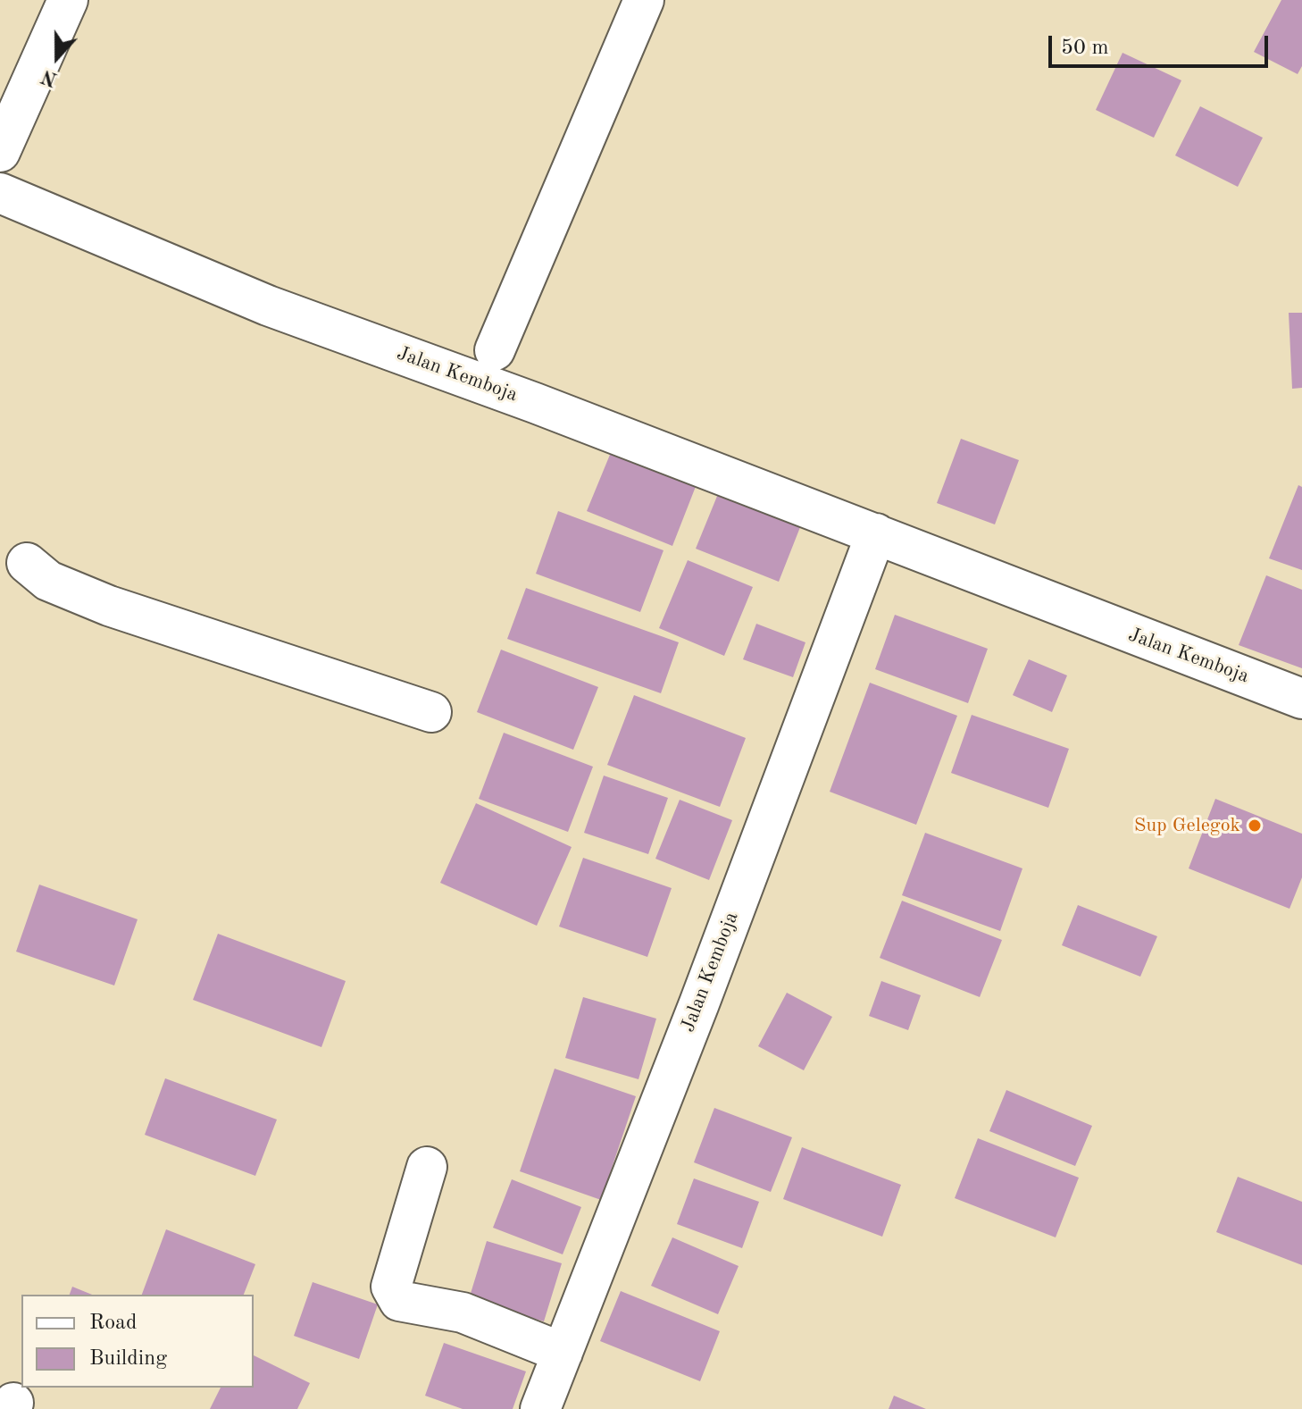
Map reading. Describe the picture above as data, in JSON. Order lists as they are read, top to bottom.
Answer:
{
  "streets": {
    "street": ["Jalan Kemboja"]
  },
  "places": ["Sup Gelegok"],
  "legend": ["Road", "Building"],
  "scale_bar": "50 m",
  "north": "bottom"
}
